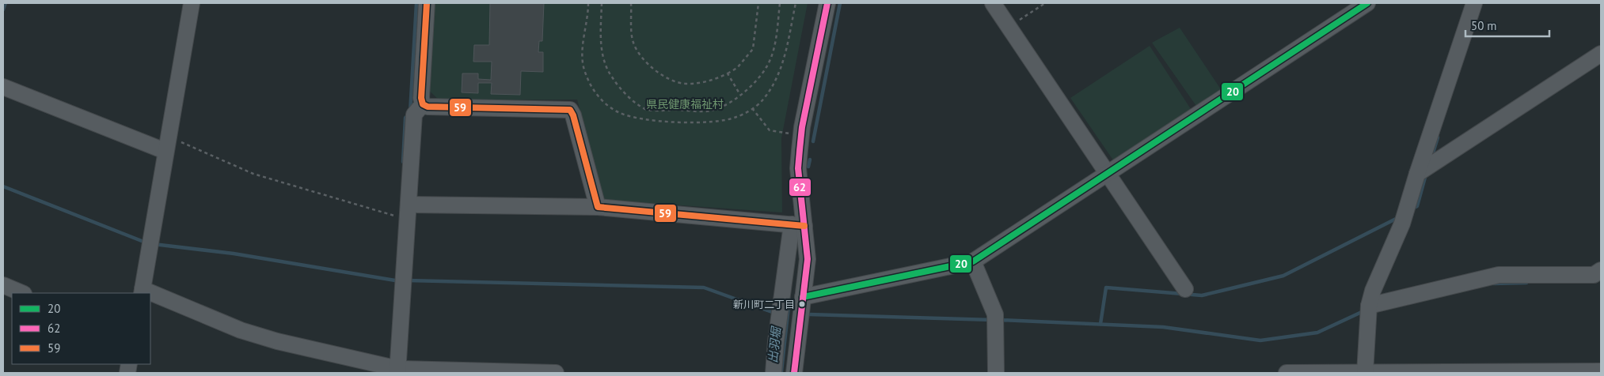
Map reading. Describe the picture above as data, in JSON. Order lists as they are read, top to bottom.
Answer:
{
  "water": ["出羽堀"],
  "parks": ["県民健康福祉村"],
  "places": ["新川町二丁目"],
  "lines": ["transit line 20", "transit line 62", "transit line 59"],
  "legend": ["20", "62", "59"],
  "scale_bar": "50 m"
}
